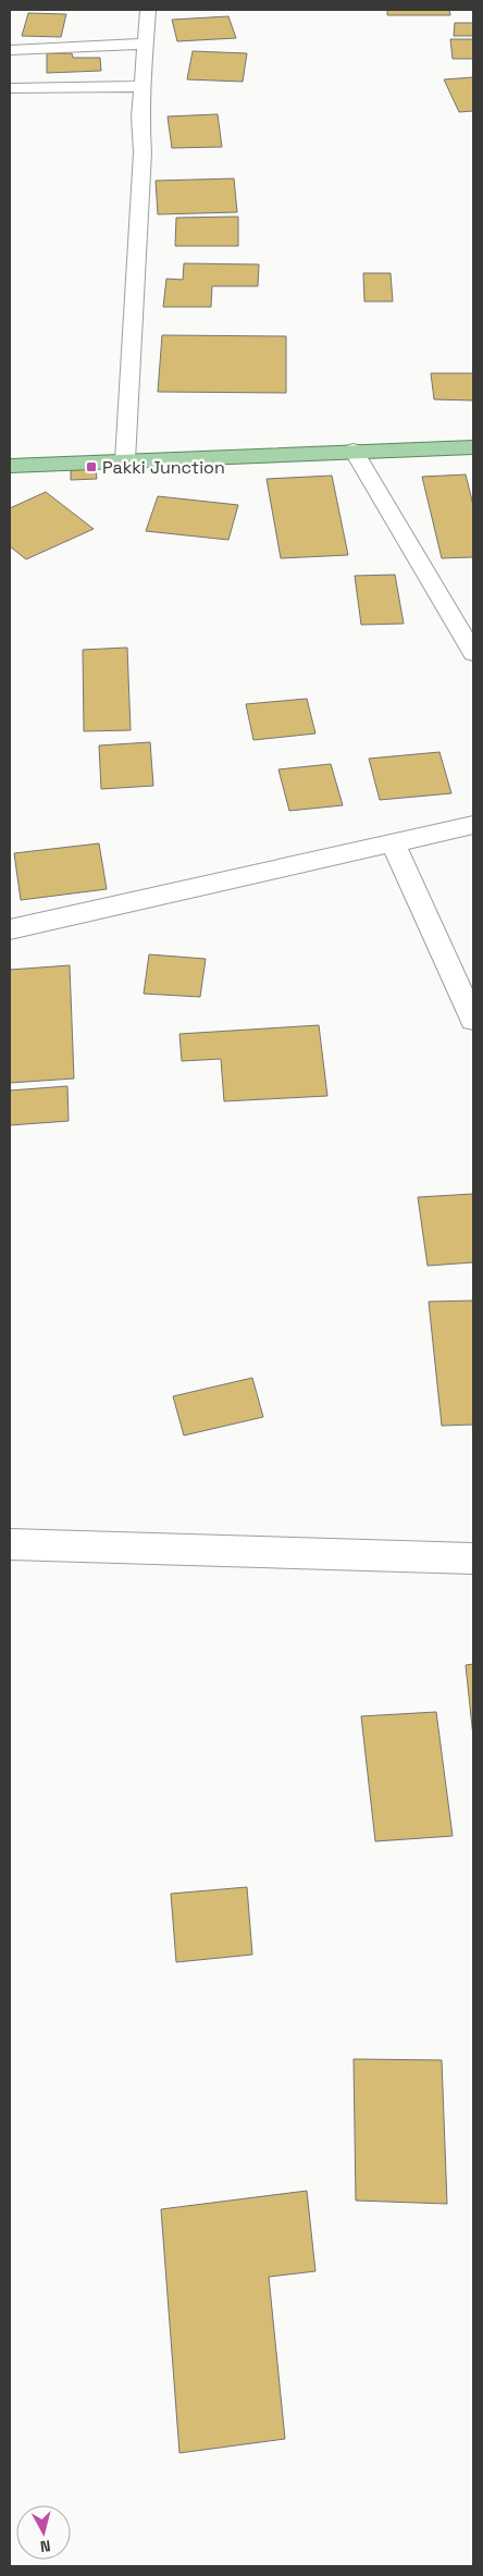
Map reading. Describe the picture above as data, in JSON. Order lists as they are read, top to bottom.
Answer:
{
  "places": {
    "transit": ["Pakki Junction"]
  },
  "north": "bottom"
}
